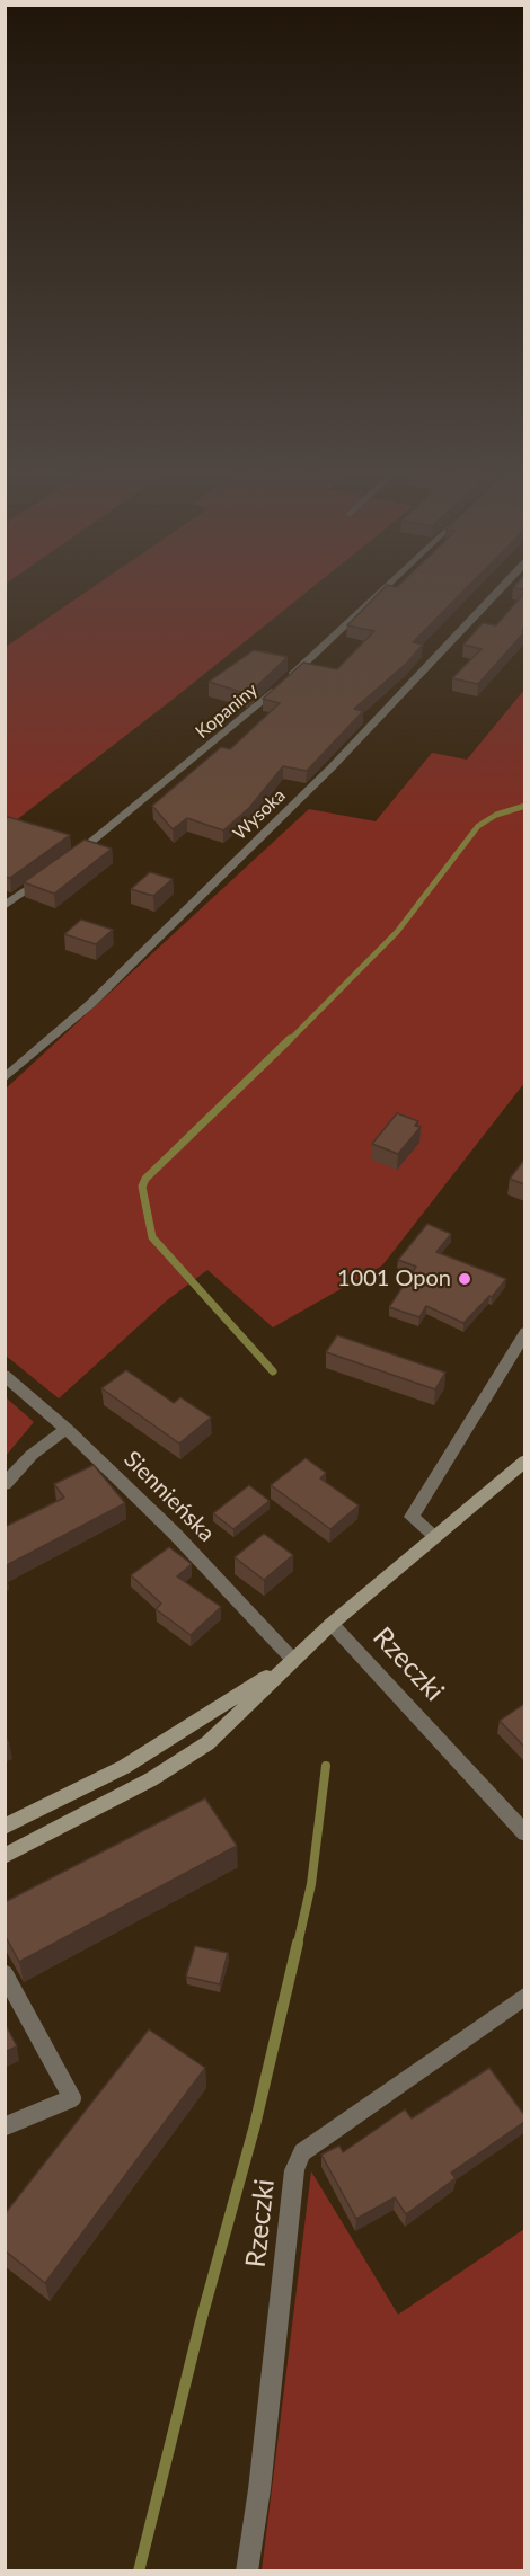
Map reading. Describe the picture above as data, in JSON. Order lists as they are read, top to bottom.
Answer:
{
  "streets": {
    "street": [
      "Kopaniny",
      "Wysoka",
      "Siennieńska",
      "Rzeczki"
    ]
  },
  "places": ["1001 Opon"]
}
